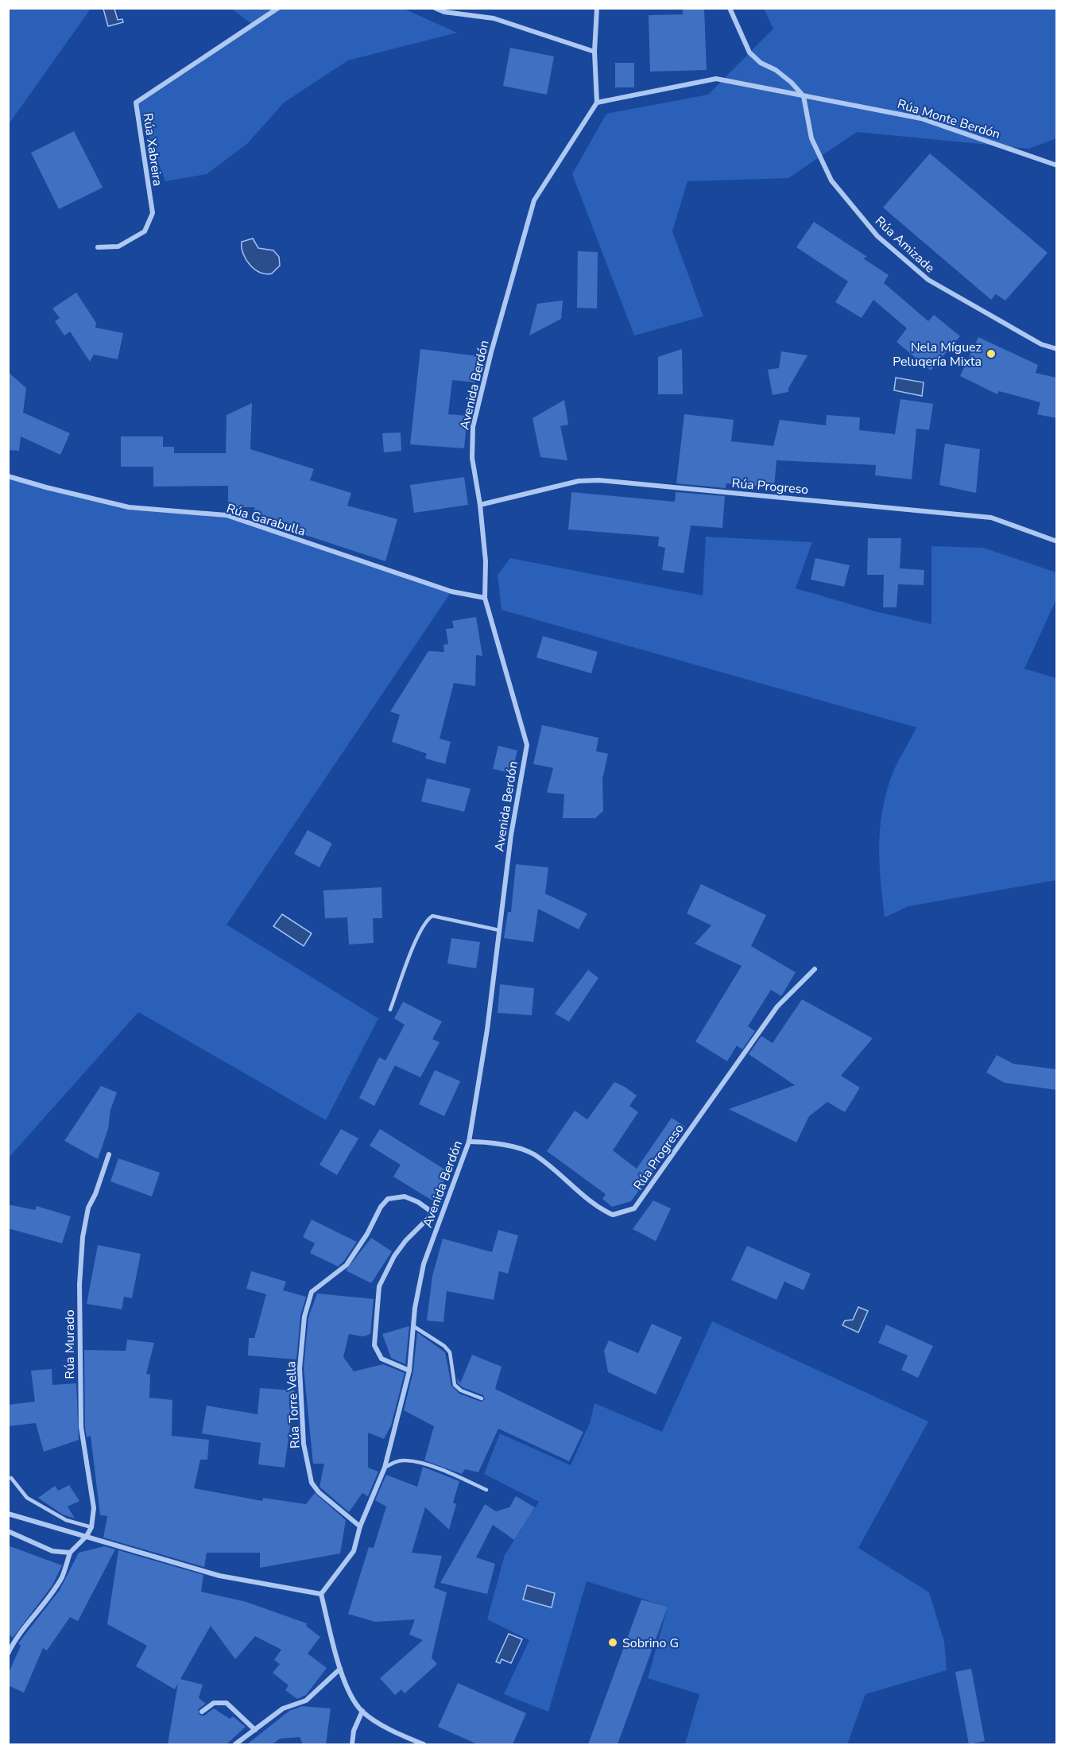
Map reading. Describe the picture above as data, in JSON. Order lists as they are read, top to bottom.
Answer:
{
  "streets": {
    "street": [
      "Rúa Monte Berdón",
      "Rúa Xabreira",
      "Rúa Amizade",
      "Avenida Berdón",
      "Rúa Progreso",
      "Rúa Garabulla",
      "Rúa Murado",
      "Rúa Torre Vella"
    ]
  },
  "crossings": [
    ["Rúa Monte Berdón", "Rúa Amizade"],
    ["Rúa Monte Berdón", "Avenida Berdón"],
    ["Avenida Berdón", "Rúa Progreso"],
    ["Avenida Berdón", "Rúa Garabulla"],
    ["Avenida Berdón", "Rúa Torre Vella"]
  ],
  "places": ["Nela Míguez Peluqería Mixta", "Sobrino G"]
}
